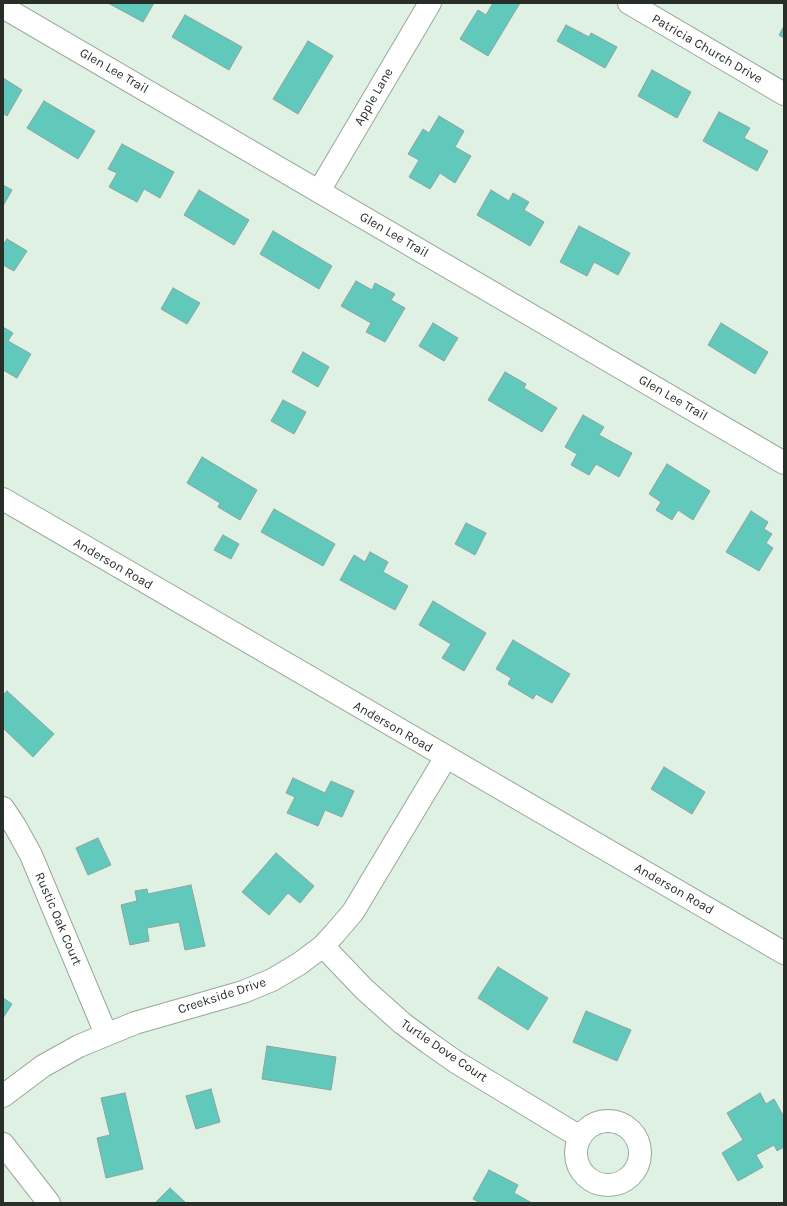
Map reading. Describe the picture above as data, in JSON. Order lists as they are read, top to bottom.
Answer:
{
  "streets": {
    "street": [
      "Patricia Church Drive",
      "Glen Lee Trail",
      "Apple Lane",
      "Anderson Road",
      "Rustic Oak Court",
      "Creekside Drive",
      "Turtle Dove Court"
    ]
  },
  "crossings": [
    ["Glen Lee Trail", "Apple Lane"],
    ["Anderson Road", "Creekside Drive"],
    ["Rustic Oak Court", "Creekside Drive"],
    ["Creekside Drive", "Turtle Dove Court"]
  ]
}
